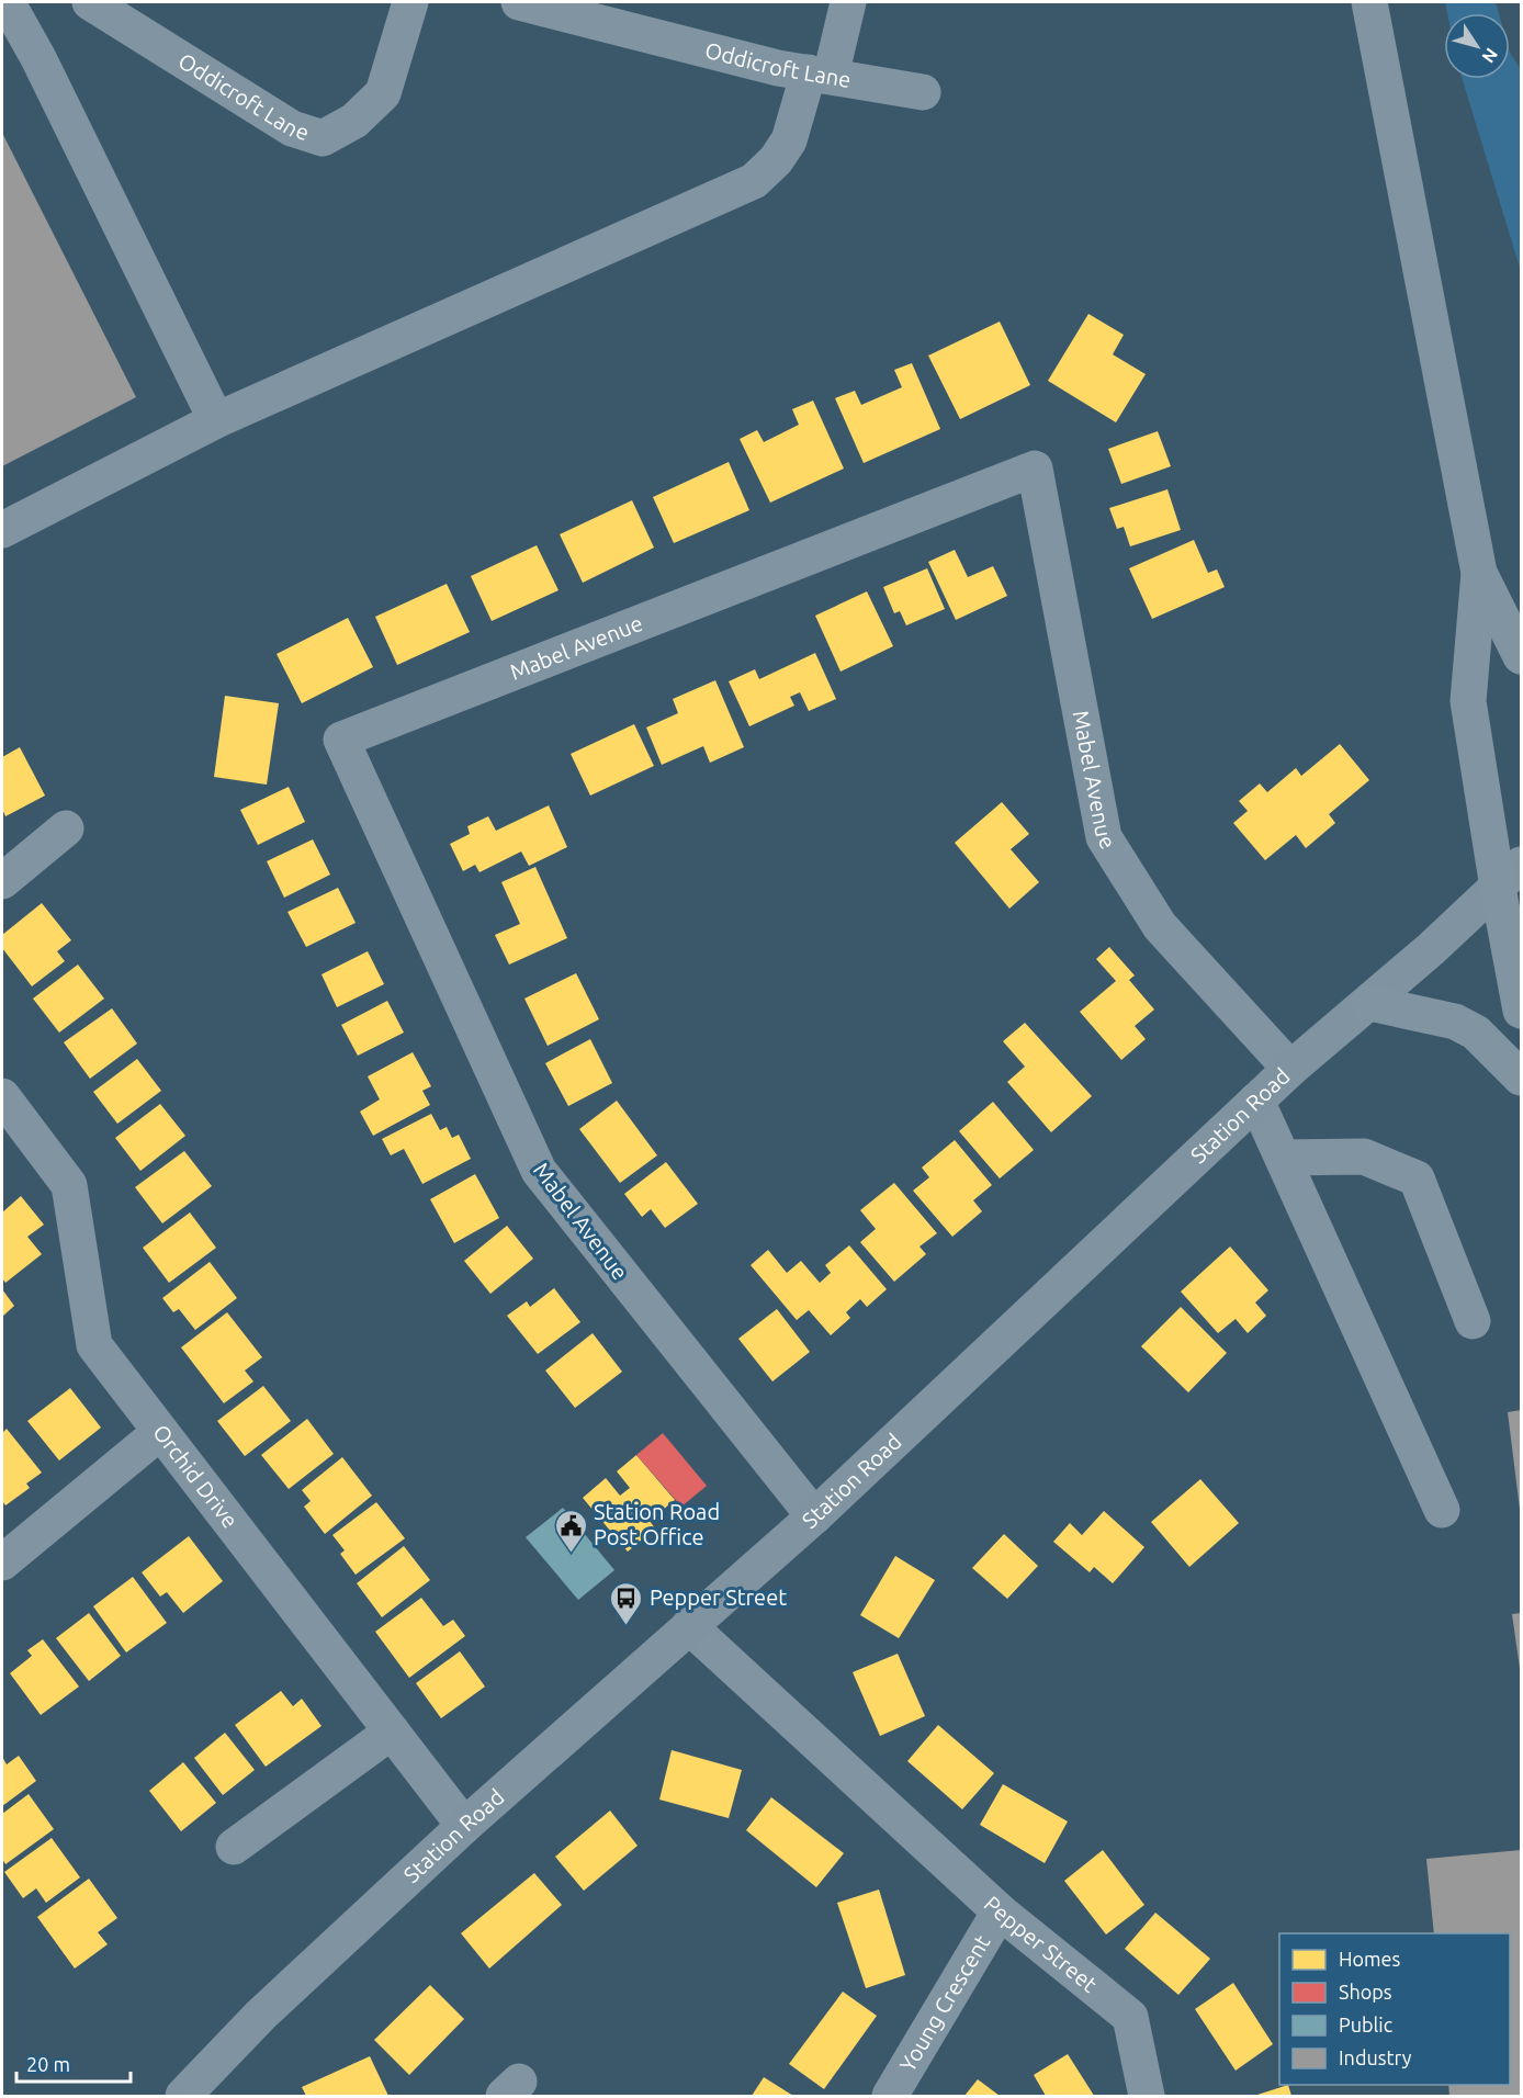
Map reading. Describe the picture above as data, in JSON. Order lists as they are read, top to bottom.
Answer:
{
  "streets": {
    "main road": ["Station Road"],
    "street": [
      "Oddicroft Lane",
      "Mabel Avenue",
      "Orchid Drive",
      "Pepper Street",
      "Young Crescent"
    ]
  },
  "crossings": [
    ["Mabel Avenue", "Station Road"],
    ["Station Road", "Orchid Drive"],
    ["Station Road", "Pepper Street"],
    ["Pepper Street", "Young Crescent"]
  ],
  "places": {
    "public building": ["Station Road Post Office"],
    "bus stop": ["Pepper Street"]
  },
  "legend": [
    "Homes",
    "Shops",
    "Public",
    "Industry"
  ],
  "scale_bar": "20 m",
  "north": "bottom right"
}
